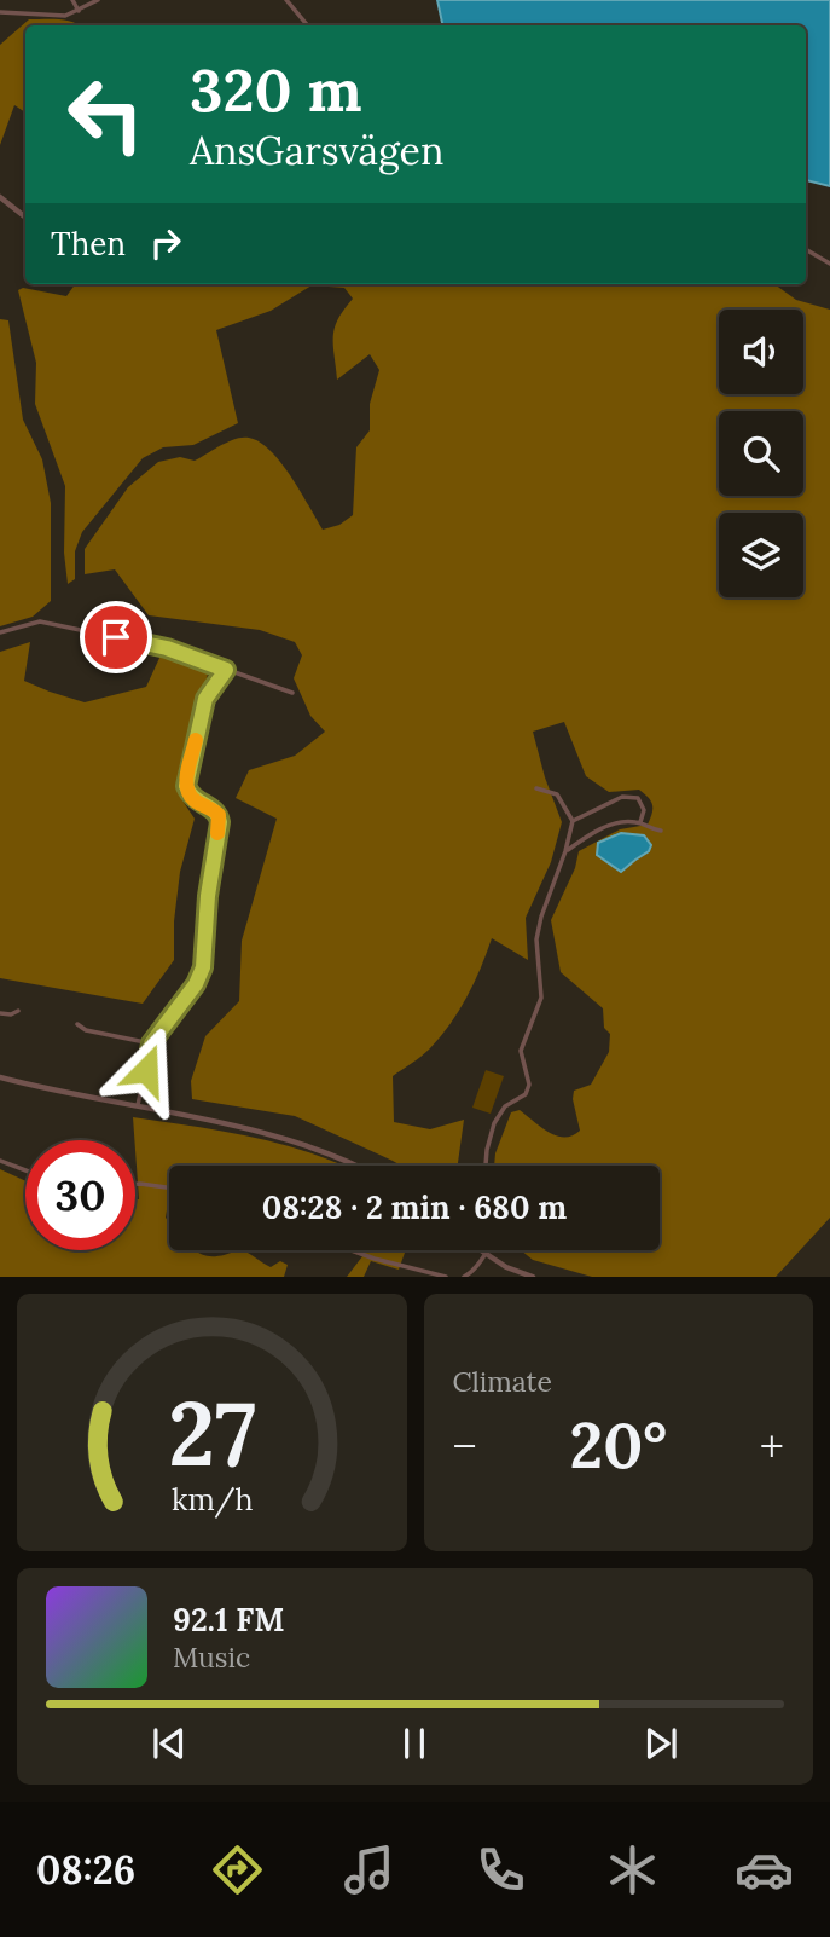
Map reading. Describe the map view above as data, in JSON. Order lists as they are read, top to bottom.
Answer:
{
  "page": {
    "turn": ["320 m", "AnsGarsvägen"],
    "then": "Then",
    "limit": "30",
    "trip": "08:28 · 2 min · 680 m",
    "tile": "Climate",
    "heat": ["−", "20°", "+"],
    "song": ["92.1 FM", "Music"],
    "tabs": "08:26",
    "gauge": ["27", "km/h"]
  }
}
